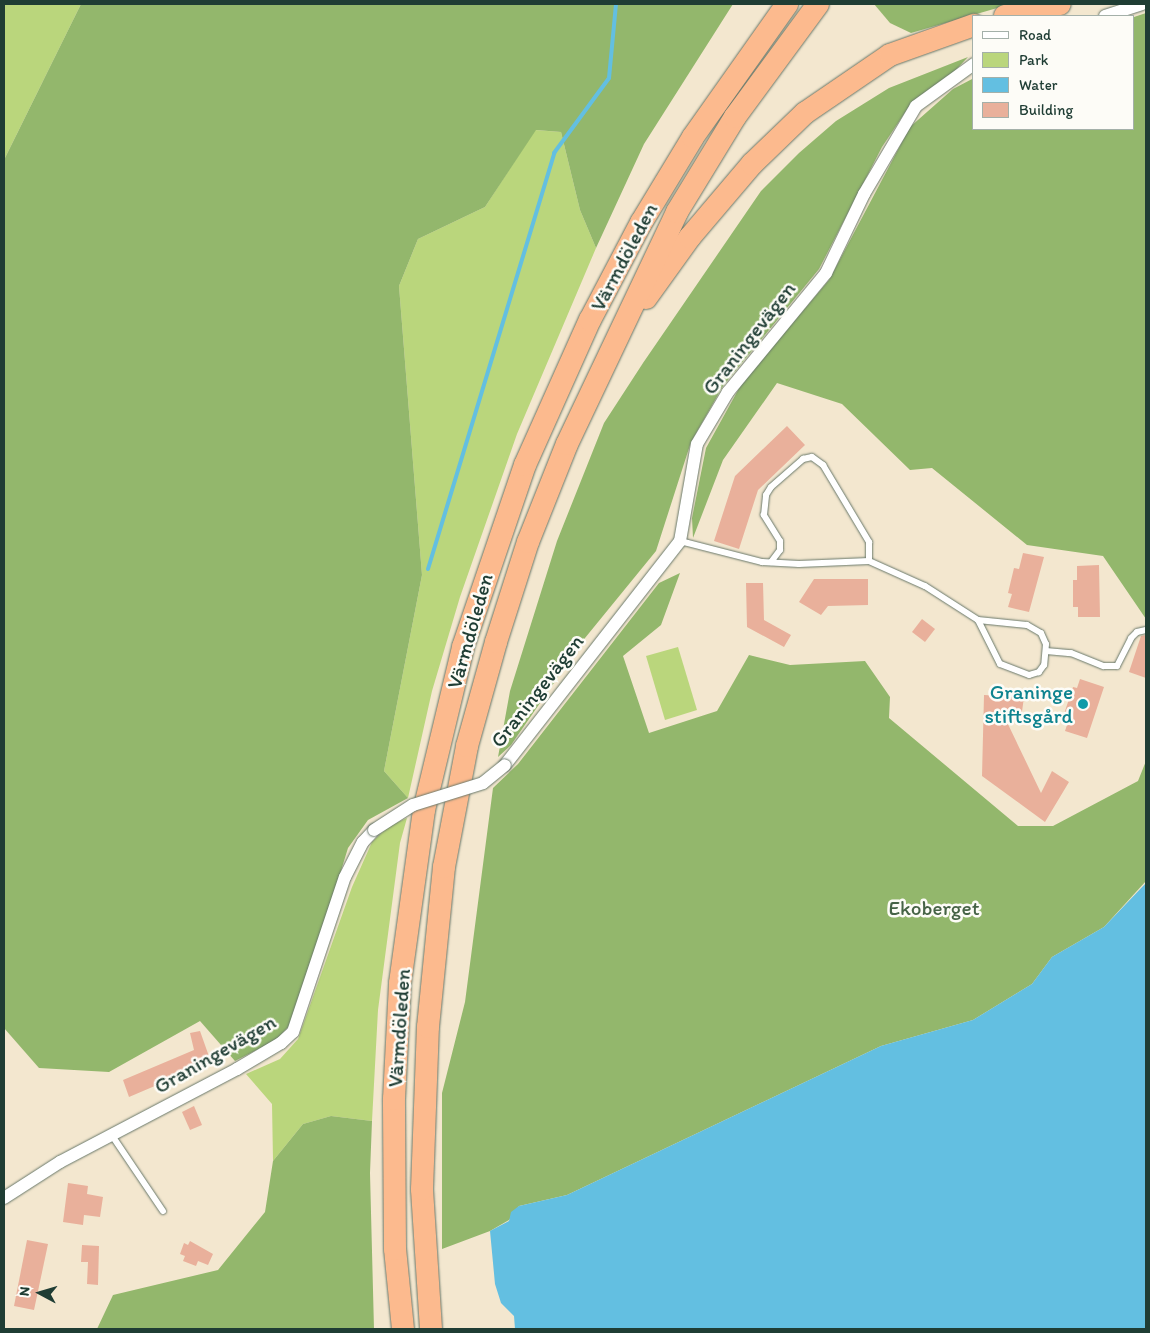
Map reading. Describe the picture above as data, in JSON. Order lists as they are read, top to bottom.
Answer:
{
  "streets": {
    "highway": ["Värmdöleden"],
    "street": ["Graningevägen"]
  },
  "parks": ["Ekoberget"],
  "places": ["Graninge stiftsgård"],
  "legend": [
    "Road",
    "Park",
    "Water",
    "Building"
  ],
  "north": "left"
}
